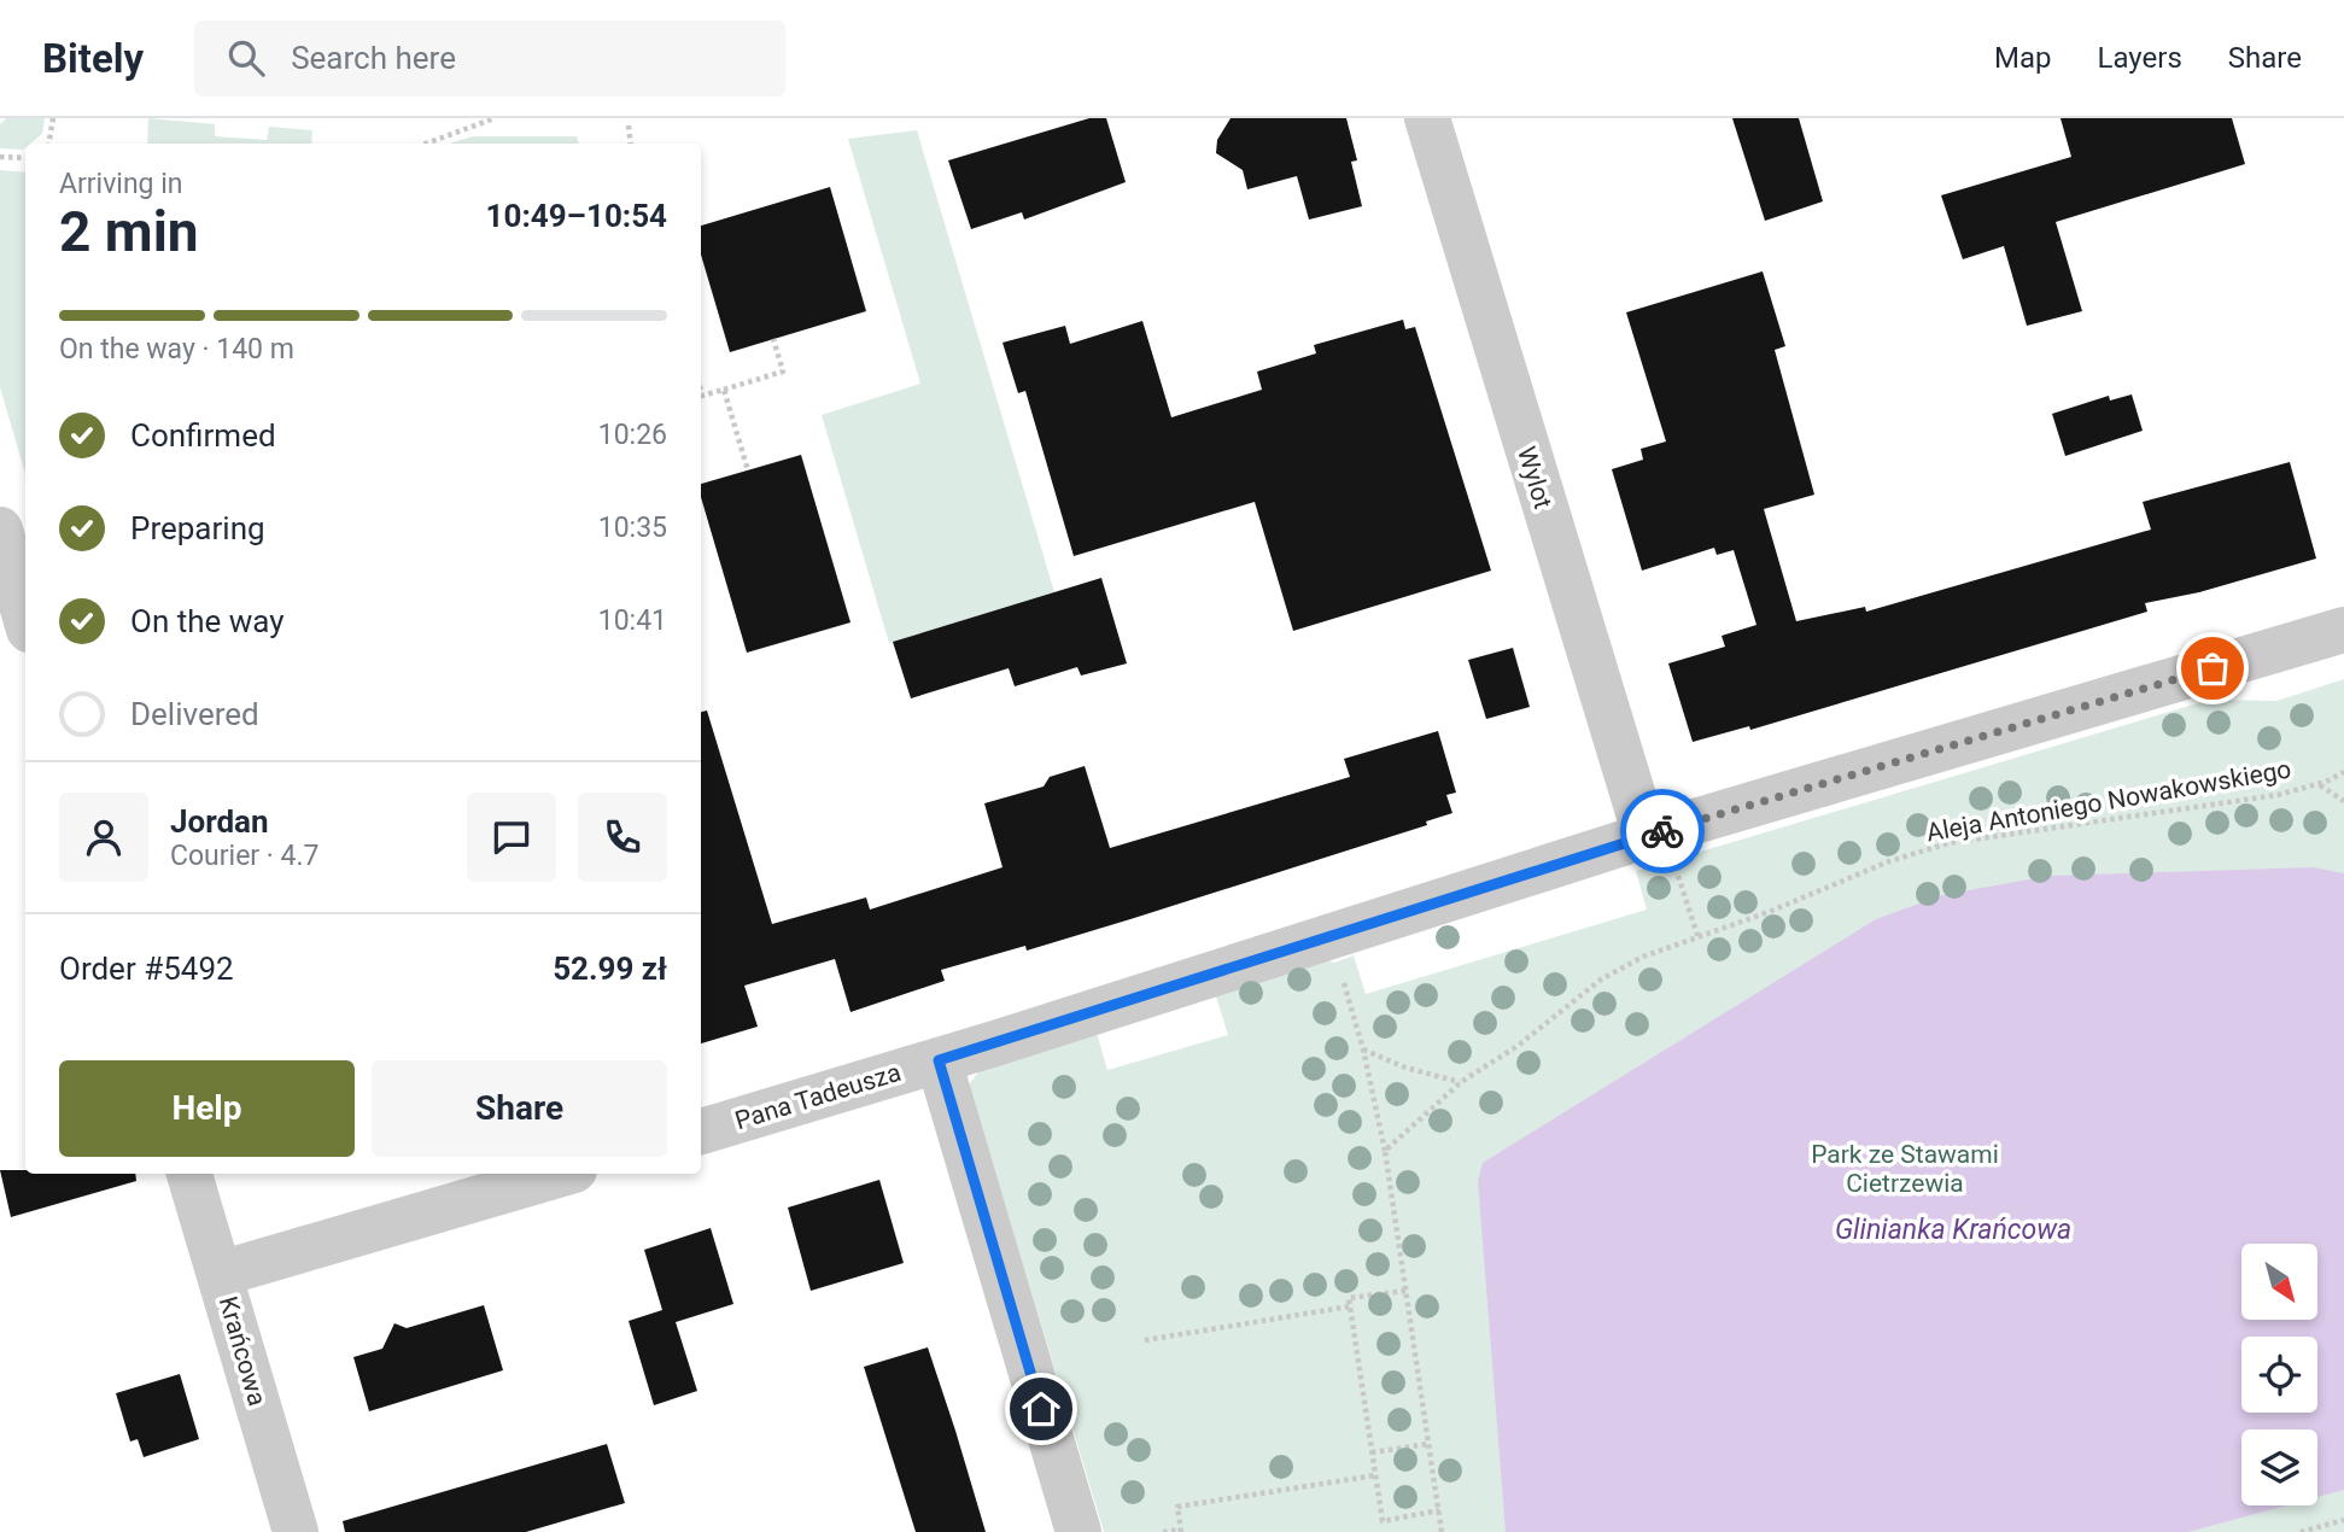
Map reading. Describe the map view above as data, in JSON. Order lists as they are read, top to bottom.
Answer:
{
  "streets": {
    "street": ["Wylot", "Pana Tadeusza", "Krańcowa"],
    "path": ["Aleja Antoniego Nowakowskiego"]
  },
  "crossings": [
    ["Wylot", "Pana Tadeusza"]
  ],
  "water": ["Glinianka Krańcowa"],
  "parks": ["Park ze Stawami Cietrzewia"],
  "north": "bottom right",
  "page": {
    "header": "Bitely",
    "search": "Search here",
    "nav": ["Map", "Layers", "Share"],
    "heading": ["2 min", "Arriving in", "10:49–10:54"],
    "panel": [
      "Jordan",
      "Courier · 4.7",
      "Order #5492",
      "52.99 zł"
    ],
    "bar": "On the way · 140 m",
    "list": [
      ["Confirmed", "10:26"],
      ["Preparing", "10:35"],
      ["On the way", "10:41"],
      "Delivered"
    ],
    "buttons": ["Help", "Share"]
  }
}
